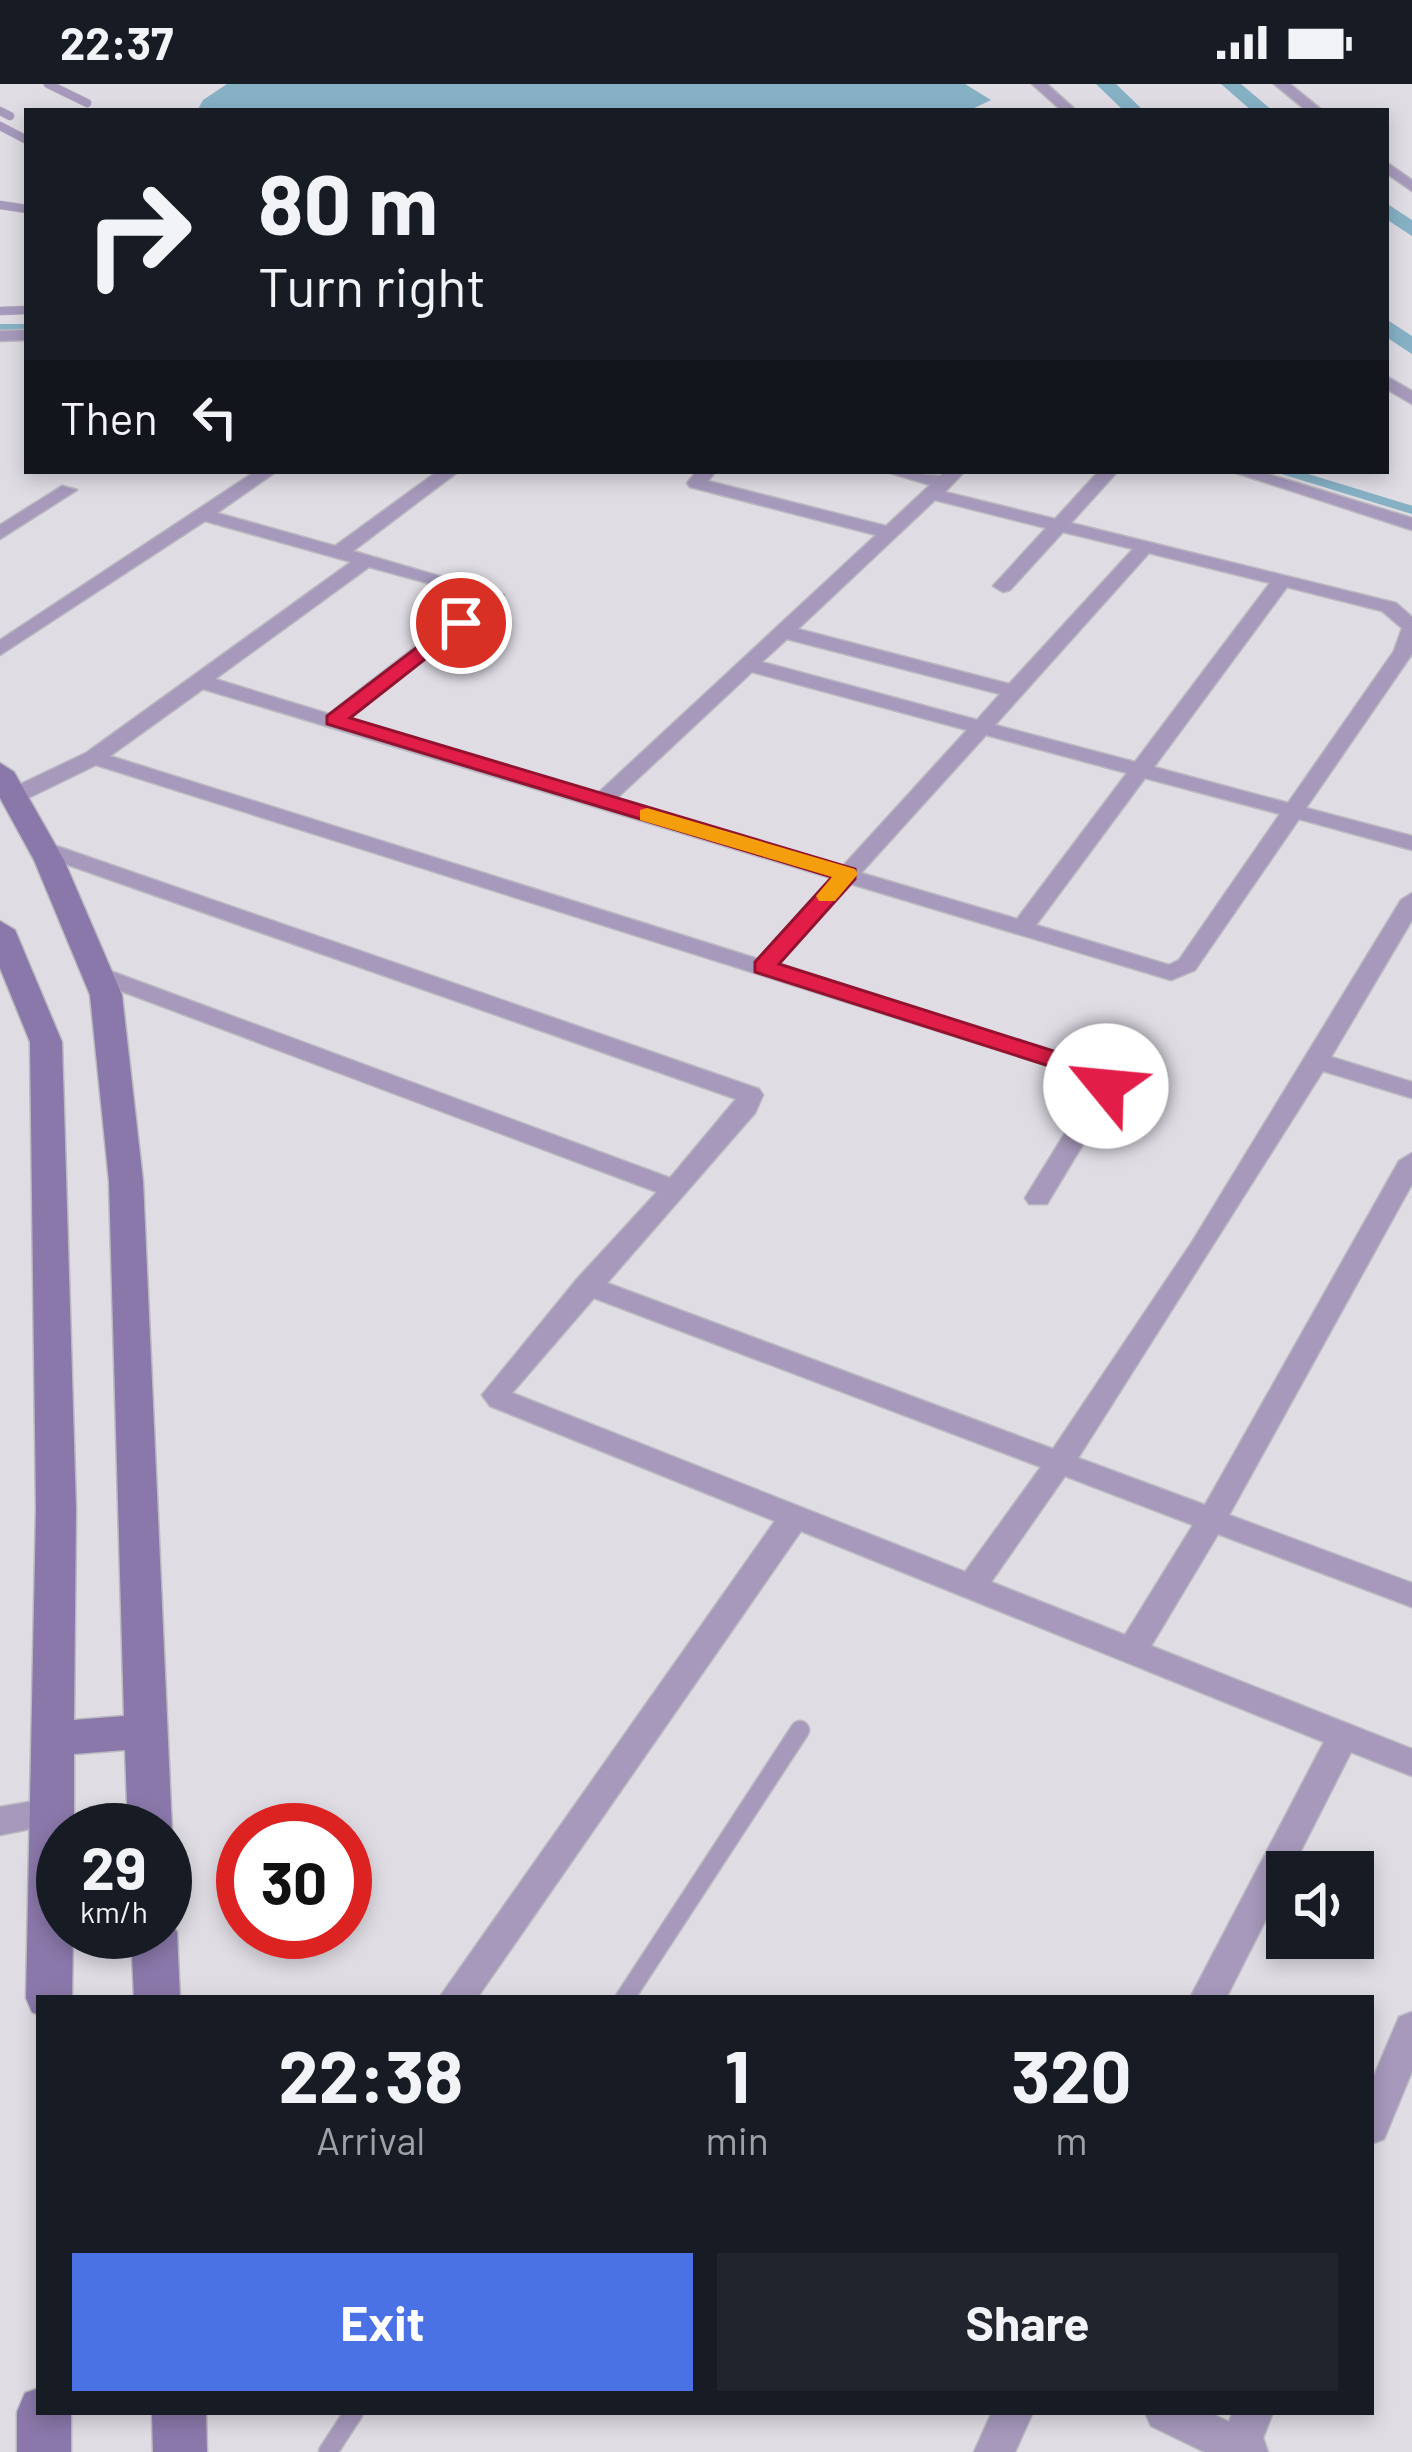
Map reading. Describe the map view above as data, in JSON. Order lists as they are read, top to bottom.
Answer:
{
  "page": {
    "status": "22:37",
    "turn": ["80 m", "Turn right"],
    "then": "Then",
    "speed": "29 km/h",
    "limit": "30",
    "eta": [
      "22:38",
      "Arrival",
      "1",
      "min",
      "320",
      "m"
    ],
    "buttons": ["Exit", "Share"]
  }
}
